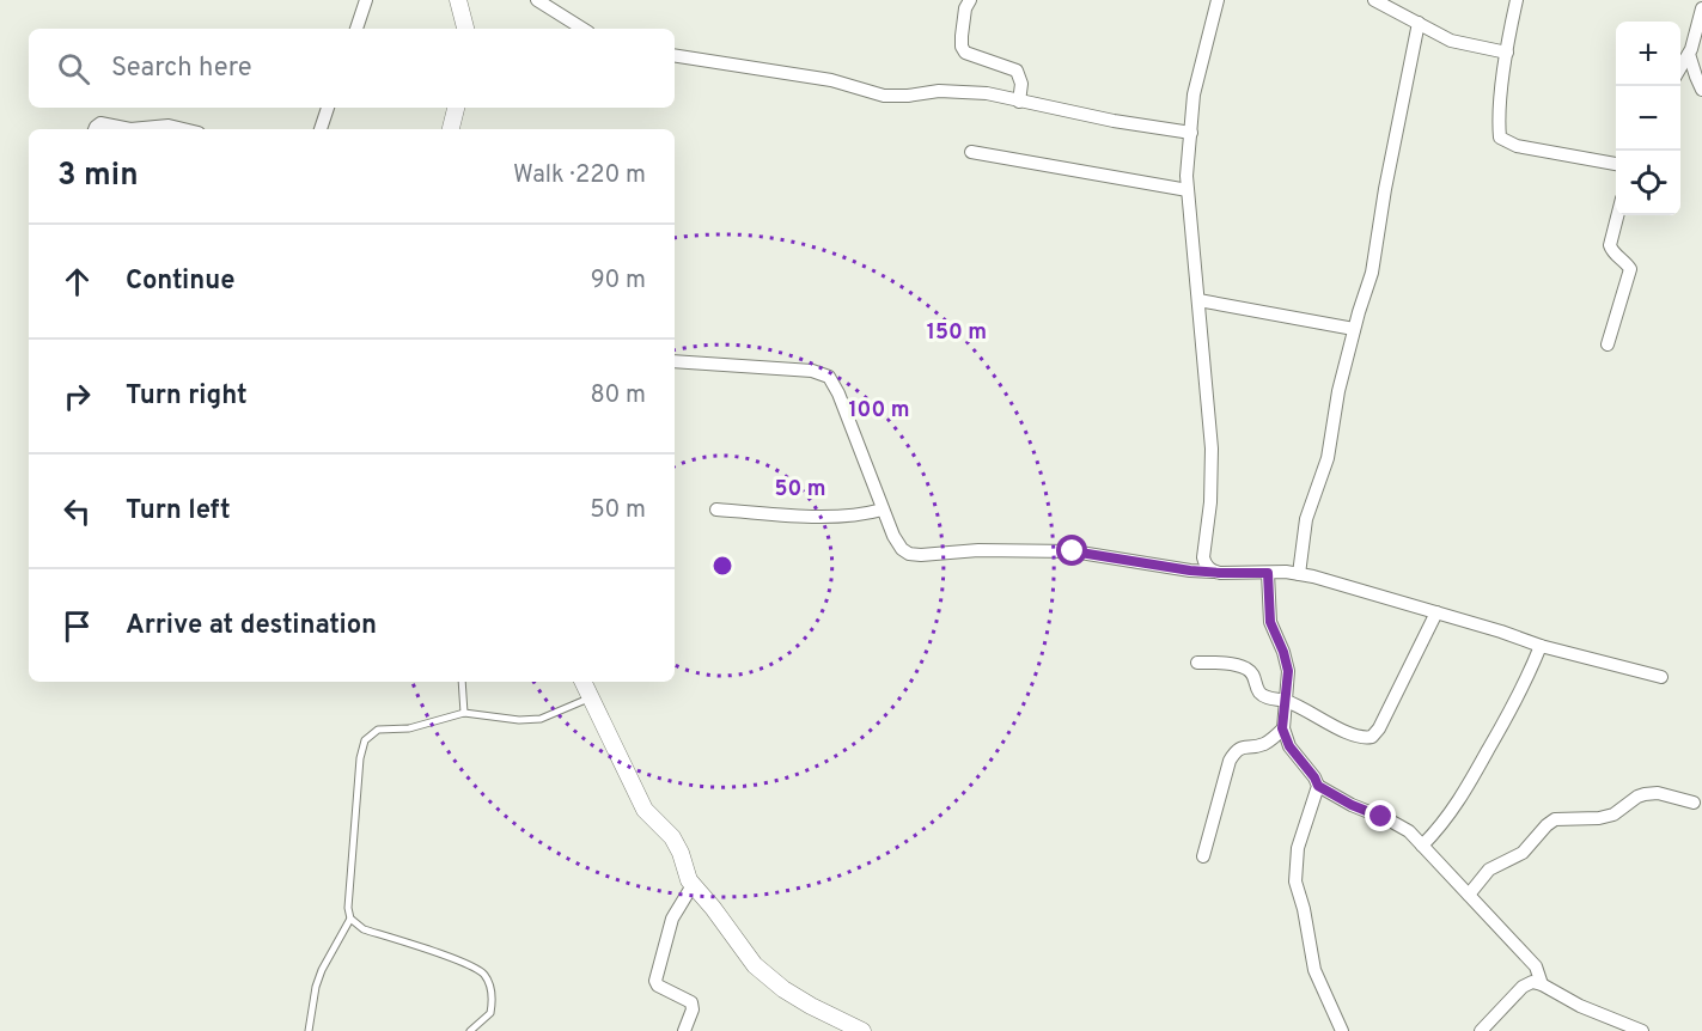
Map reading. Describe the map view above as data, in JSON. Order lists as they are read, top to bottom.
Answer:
{
  "page": {
    "map_buttons": ["+", "−"],
    "search": "Search here",
    "heading": ["3 min", "Walk · 220 m"],
    "list": [
      ["Continue", "90 m"],
      ["Turn right", "80 m"],
      ["Turn left", "50 m"],
      "Arrive at destination"
    ]
  },
  "rings": ["150 m", "100 m", "50 m"]
}
